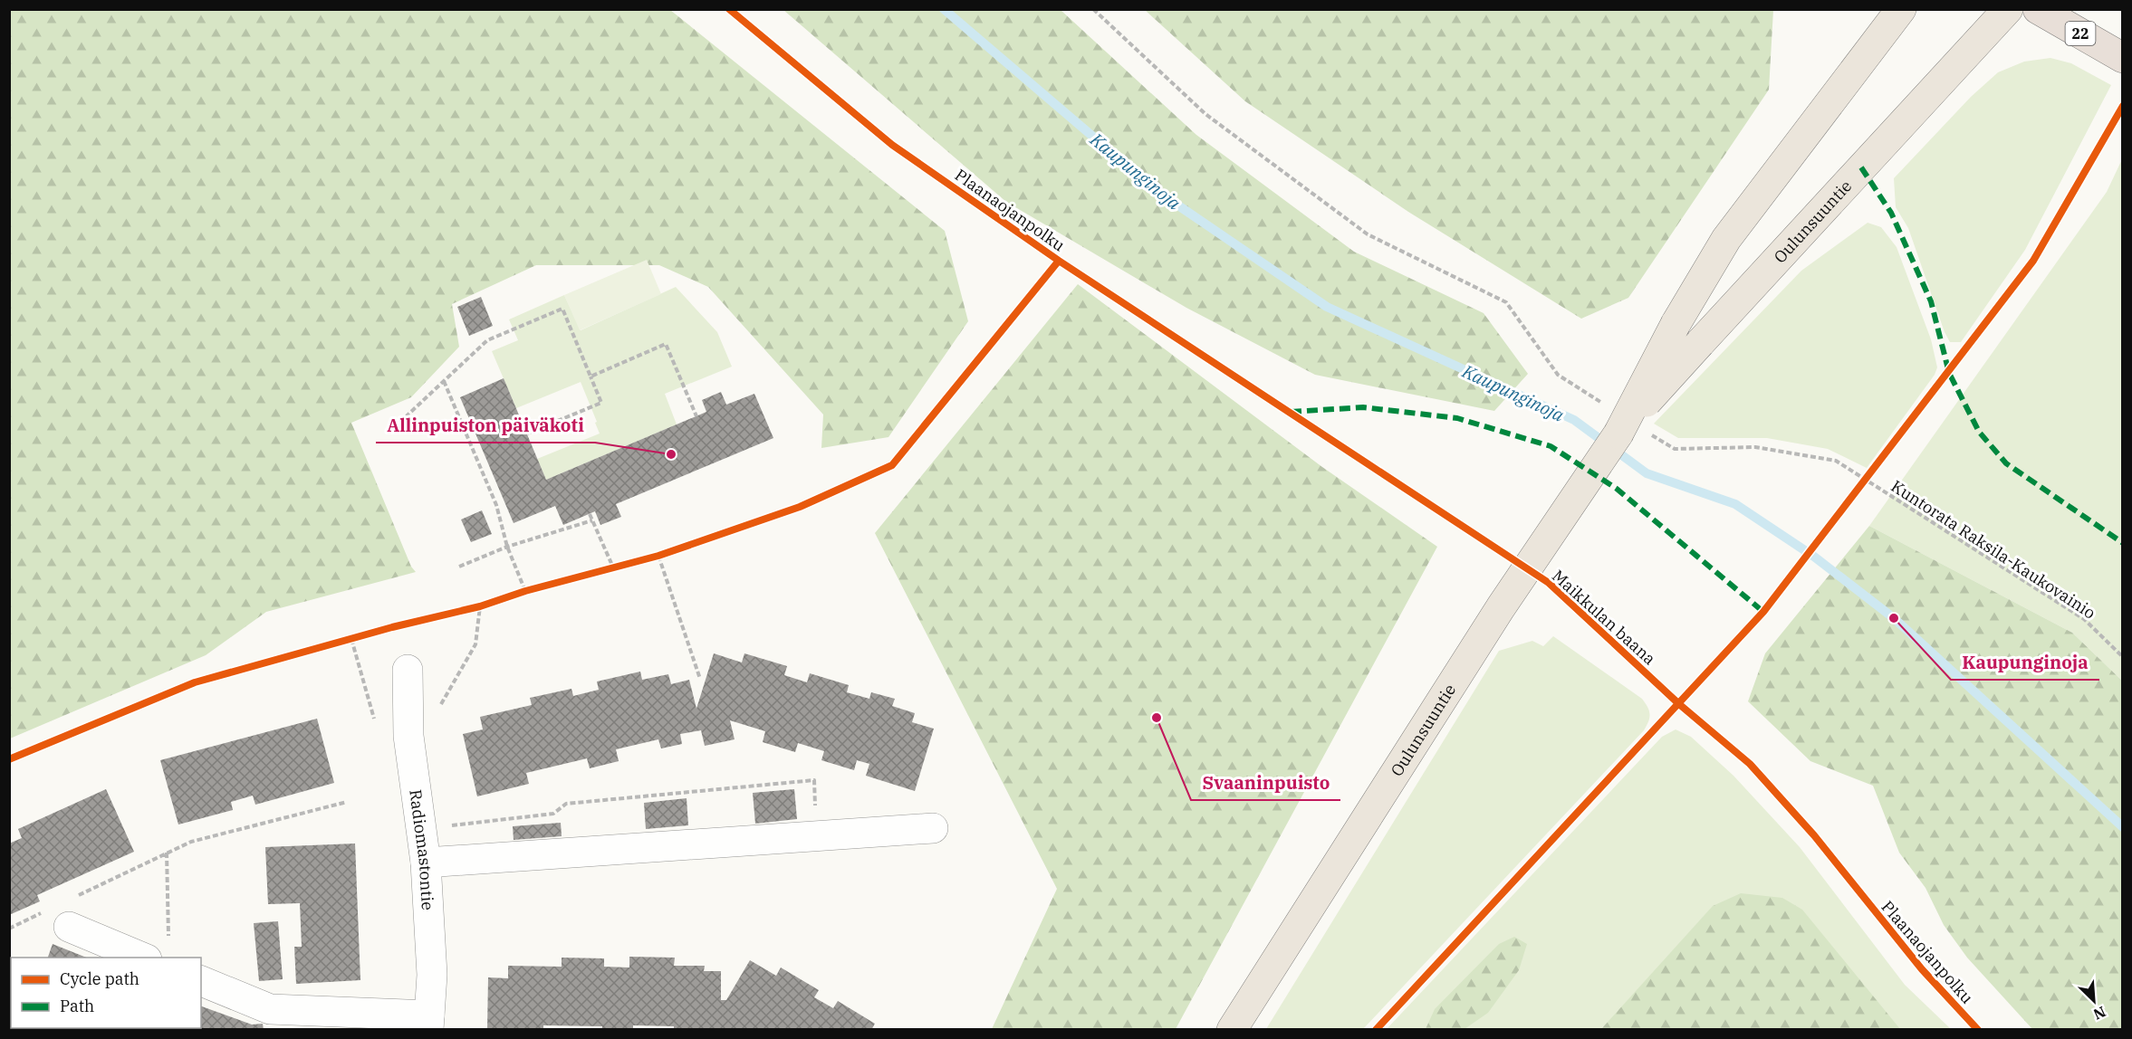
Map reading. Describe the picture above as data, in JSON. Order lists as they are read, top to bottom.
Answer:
{
  "streets": {
    "highway": ["22"],
    "main road": ["Oulunsuuntie"],
    "street": ["Radiomastontie"],
    "path": ["Kuntorata Raksila-Kaukovainio"],
    "cycle path": ["Plaanaojanpolku"]
  },
  "crossings": [
    ["Oulunsuuntie", "Kuntorata Raksila-Kaukovainio"]
  ],
  "water": ["Kaupunginoja"],
  "places": ["Allinpuiston päiväkoti", "Kaupunginoja", "Svaaninpuisto"],
  "legend": ["Cycle path", "Path"],
  "north": "bottom right"
}
